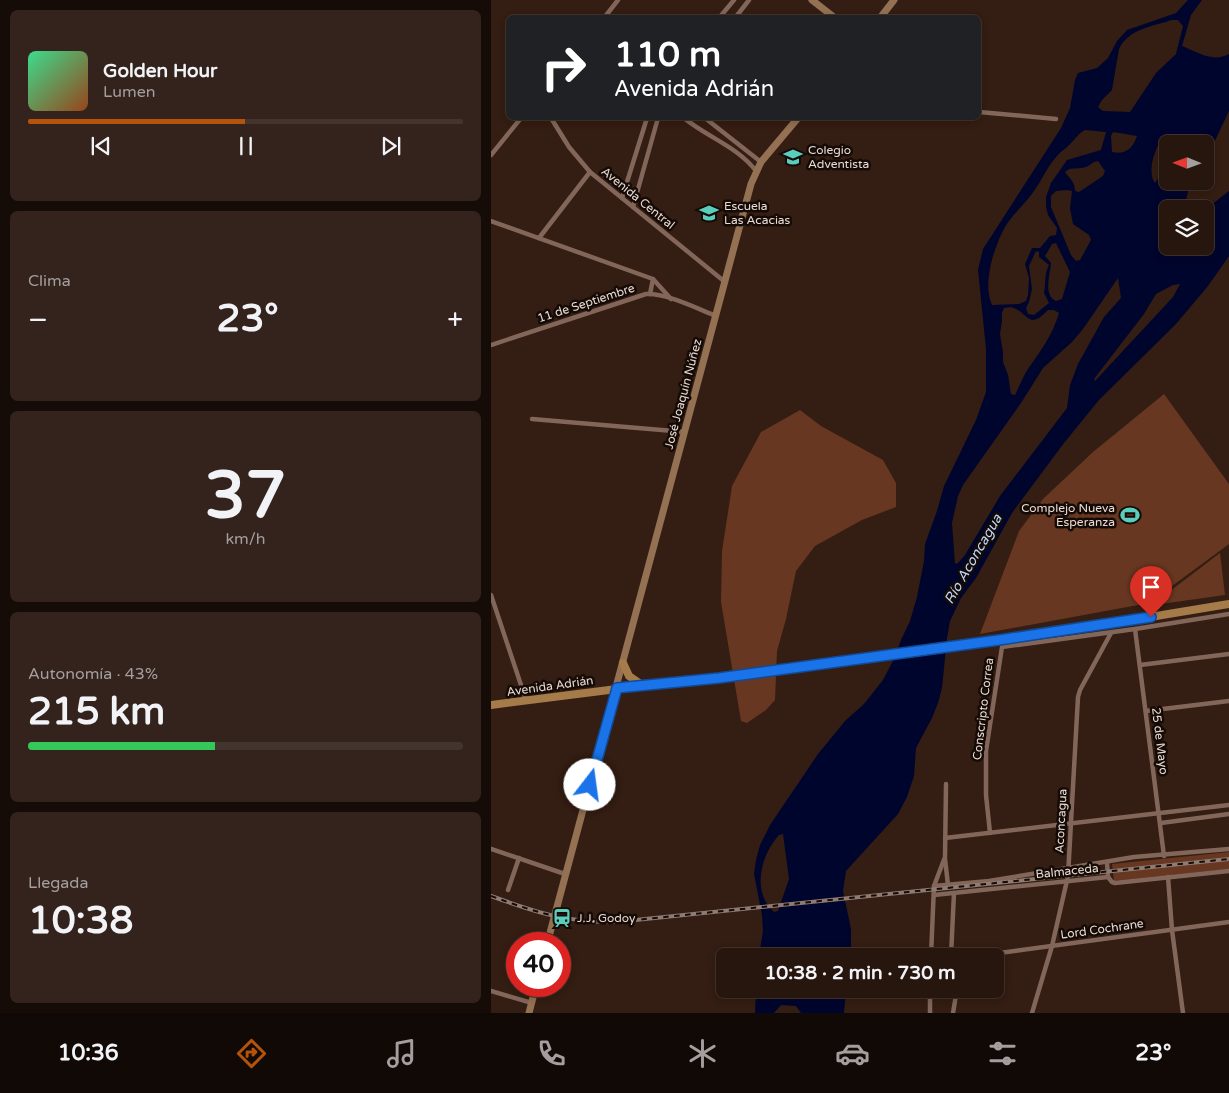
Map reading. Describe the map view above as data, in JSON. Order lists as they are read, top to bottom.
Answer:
{
  "streets": {
    "main road": ["Avenida Adrián"],
    "street": [
      "Avenida Central",
      "11 de Septiembre",
      "José Joaquín Núñez",
      "Conscripto Correa",
      "25 de Mayo",
      "Aconcagua",
      "Balmaceda",
      "Lord Cochrane"
    ]
  },
  "crossings": [
    ["Avenida Central", "José Joaquín Núñez"],
    ["11 de Septiembre", "José Joaquín Núñez"],
    ["José Joaquín Núñez", "Avenida Adrián"],
    ["Avenida Adrián", "Conscripto Correa"],
    ["25 de Mayo", "Balmaceda"],
    ["Aconcagua", "Balmaceda"],
    ["Aconcagua", "Lord Cochrane"]
  ],
  "water": ["Río Aconcagua"],
  "places": {
    "school or university": ["Colegio Adventista", "Escuela Las Acacias"],
    "sports": ["Complejo Nueva Esperanza"],
    "station": ["J.J. Godoy"]
  },
  "north": "left",
  "page": {
    "turn": ["110 m", "Avenida Adrián"],
    "song": ["Golden Hour", "Lumen"],
    "tile": [
      "Clima",
      ["37", "km/h"],
      ["Autonomía · 43%", "215 km"],
      ["Llegada", "10:38"]
    ],
    "heat": ["−", "23°", "+"],
    "limit": "40",
    "trip": "10:38 · 2 min · 730 m",
    "tabs": ["10:36", "23°"]
  }
}
